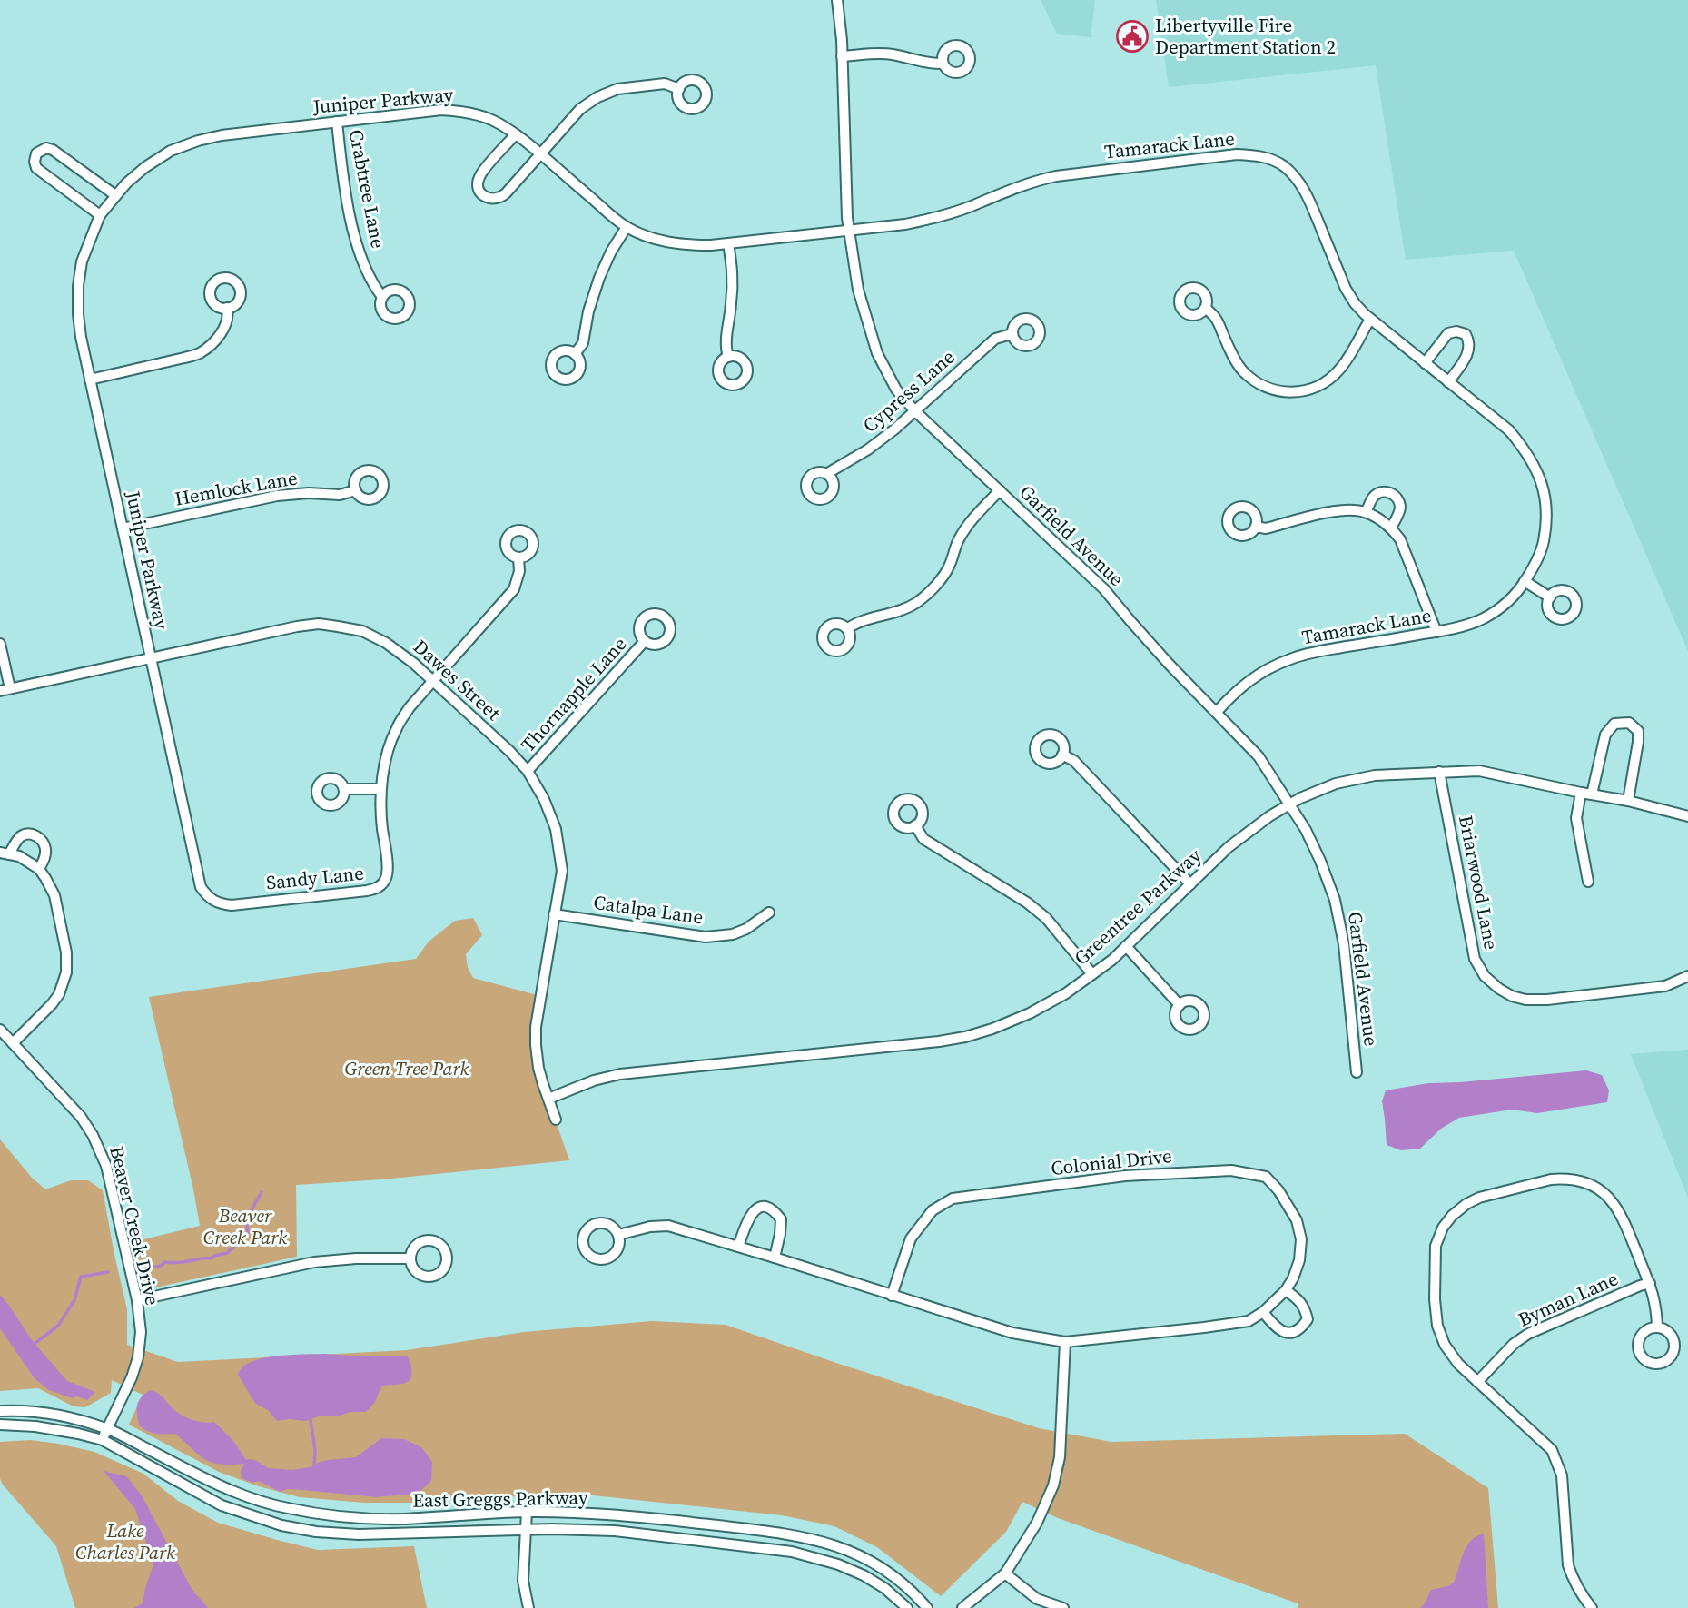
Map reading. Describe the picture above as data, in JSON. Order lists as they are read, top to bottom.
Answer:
{
  "streets": {
    "street": [
      "Juniper Parkway",
      "Tamarack Lane",
      "Crabtree Lane",
      "Cypress Lane",
      "Hemlock Lane",
      "Garfield Avenue",
      "Dawes Street",
      "Thornapple Lane",
      "Sandy Lane",
      "Briarwood Lane",
      "Greentree Parkway",
      "Catalpa Lane",
      "Colonial Drive",
      "Beaver Creek Drive",
      "Byman Lane",
      "East Greggs Parkway"
    ]
  },
  "crossings": [
    ["Juniper Parkway", "Tamarack Lane"],
    ["Juniper Parkway", "Crabtree Lane"],
    ["Juniper Parkway", "Hemlock Lane"],
    ["Juniper Parkway", "Garfield Avenue"],
    ["Juniper Parkway", "Dawes Street"],
    ["Juniper Parkway", "Sandy Lane"],
    ["Tamarack Lane", "Garfield Avenue"],
    ["Cypress Lane", "Garfield Avenue"],
    ["Garfield Avenue", "Greentree Parkway"],
    ["Dawes Street", "Thornapple Lane"],
    ["Dawes Street", "Sandy Lane"],
    ["Dawes Street", "Greentree Parkway"],
    ["Dawes Street", "Catalpa Lane"],
    ["Briarwood Lane", "Greentree Parkway"],
    ["Beaver Creek Drive", "East Greggs Parkway"]
  ],
  "parks": ["Green Tree Park", "Beaver Creek Park", "Lake Charles Park"],
  "places": {
    "public building": ["Libertyville Fire Department Station 2"]
  }
}
